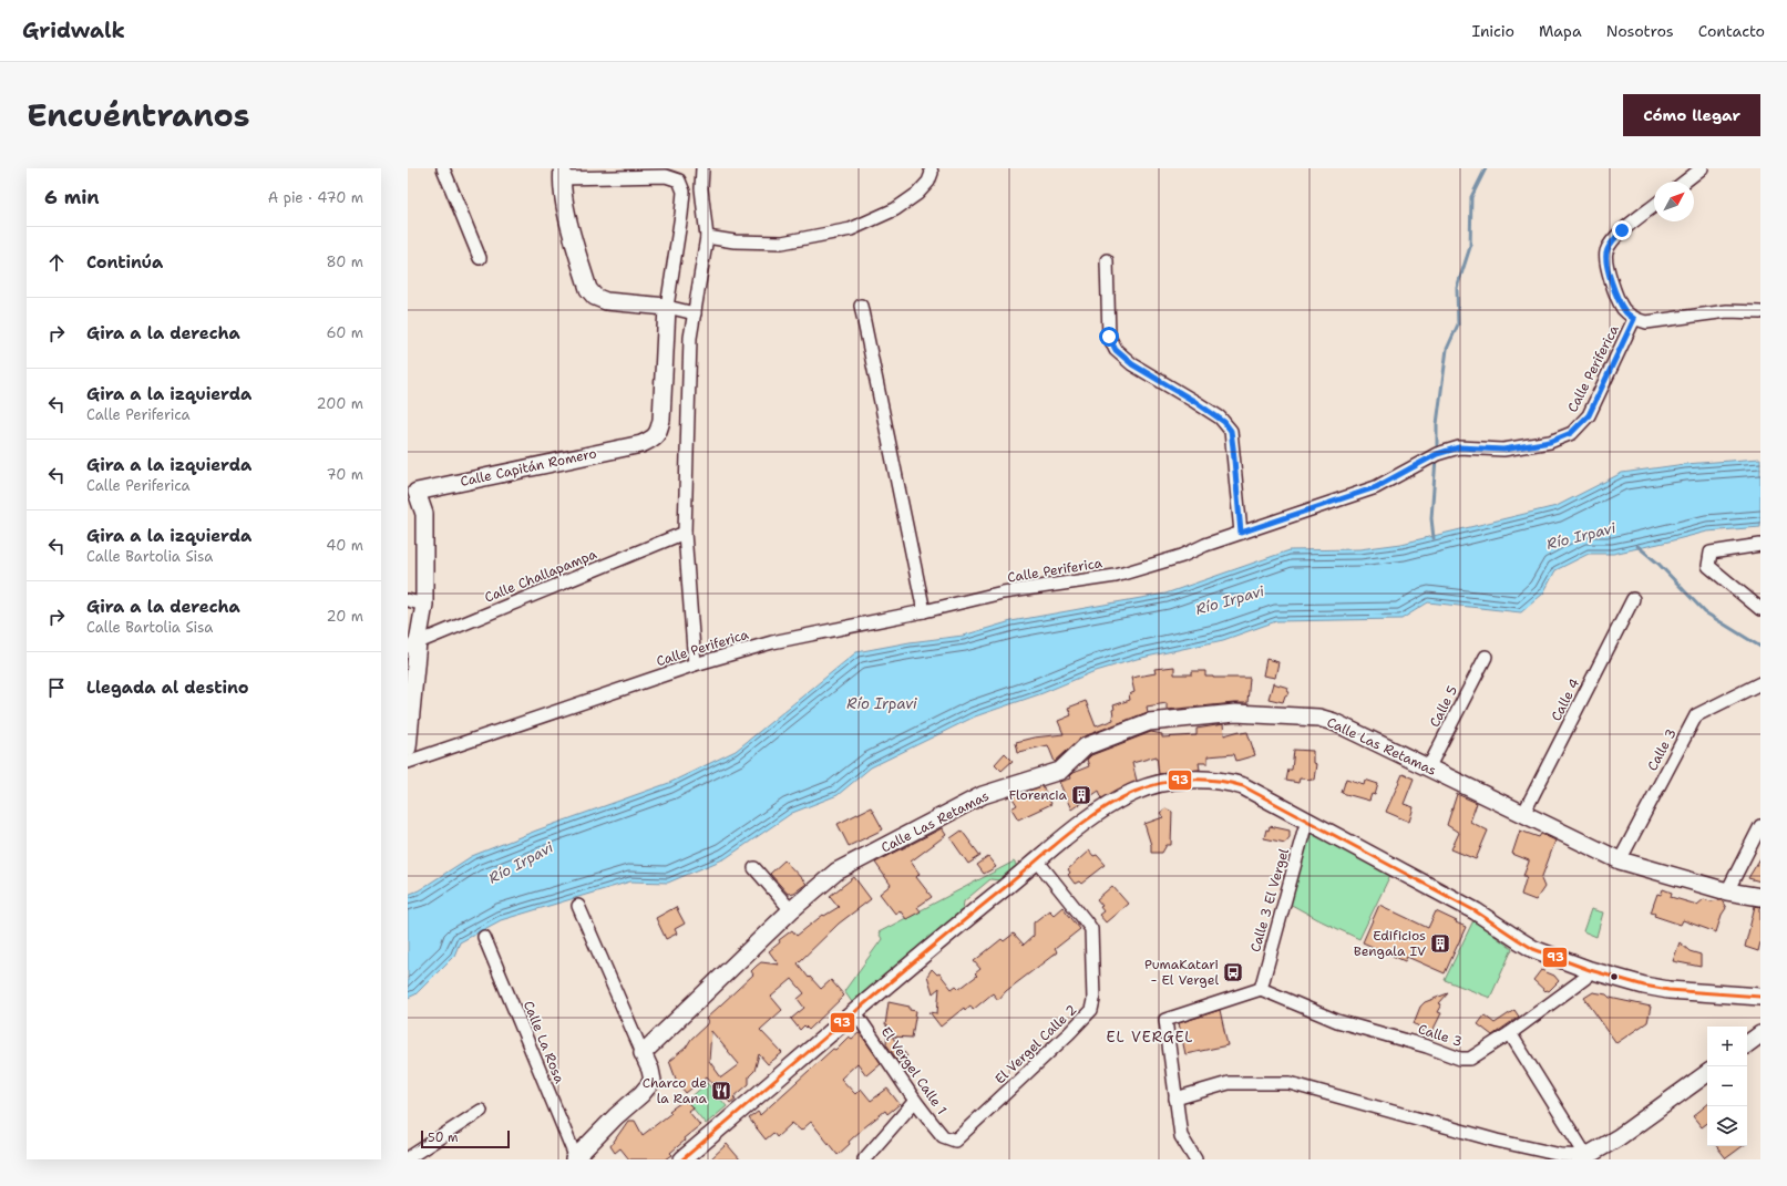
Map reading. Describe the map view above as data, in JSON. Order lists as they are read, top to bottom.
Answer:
{
  "streets": {
    "street": [
      "Calle Periferica",
      "Calle Capitán Romero",
      "Calle Challapampa",
      "Calle 4",
      "Calle 5",
      "Calle Las Retamas",
      "Calle 3",
      "Calle 3 El Vergel",
      "Calle La Rosa",
      "El Vergel Calle 2",
      "El Vergel Calle 1"
    ]
  },
  "crossings": [
    ["Calle 4", "Calle Las Retamas"],
    ["Calle 5", "Calle Las Retamas"],
    ["Calle Las Retamas", "Calle 3"],
    ["Calle 3", "Calle 3 El Vergel"],
    ["El Vergel Calle 2", "El Vergel Calle 1"]
  ],
  "districts": ["EL VERGEL"],
  "water": ["Río Irpavi"],
  "places": {
    "building": ["Florencia", "Edificios Bengala IV"],
    "bus stop": ["PumaKatari - El Vergel"],
    "restaurant": ["Charco de la Rana"]
  },
  "lines": ["transit line 93"],
  "scale_bar": "50 m",
  "north": "top right",
  "page": {
    "header": "Gridwalk",
    "nav": [
      "Inicio",
      "Mapa",
      "Nosotros",
      "Contacto"
    ],
    "title": "Encuéntranos",
    "buttons": "Cómo llegar",
    "heading": ["6 min", "A pie · 470 m"],
    "list": [
      ["Continúa", "80 m"],
      ["Gira a la derecha", "60 m"],
      ["Gira a la izquierda", "Calle Periferica", "200 m"],
      ["Gira a la izquierda", "Calle Periferica", "70 m"],
      ["Gira a la izquierda", "Calle Bartolia Sisa", "40 m"],
      ["Gira a la derecha", "Calle Bartolia Sisa", "20 m"],
      "Llegada al destino"
    ],
    "map_buttons": ["+", "−"],
    "scale": "50 m"
  }
}
